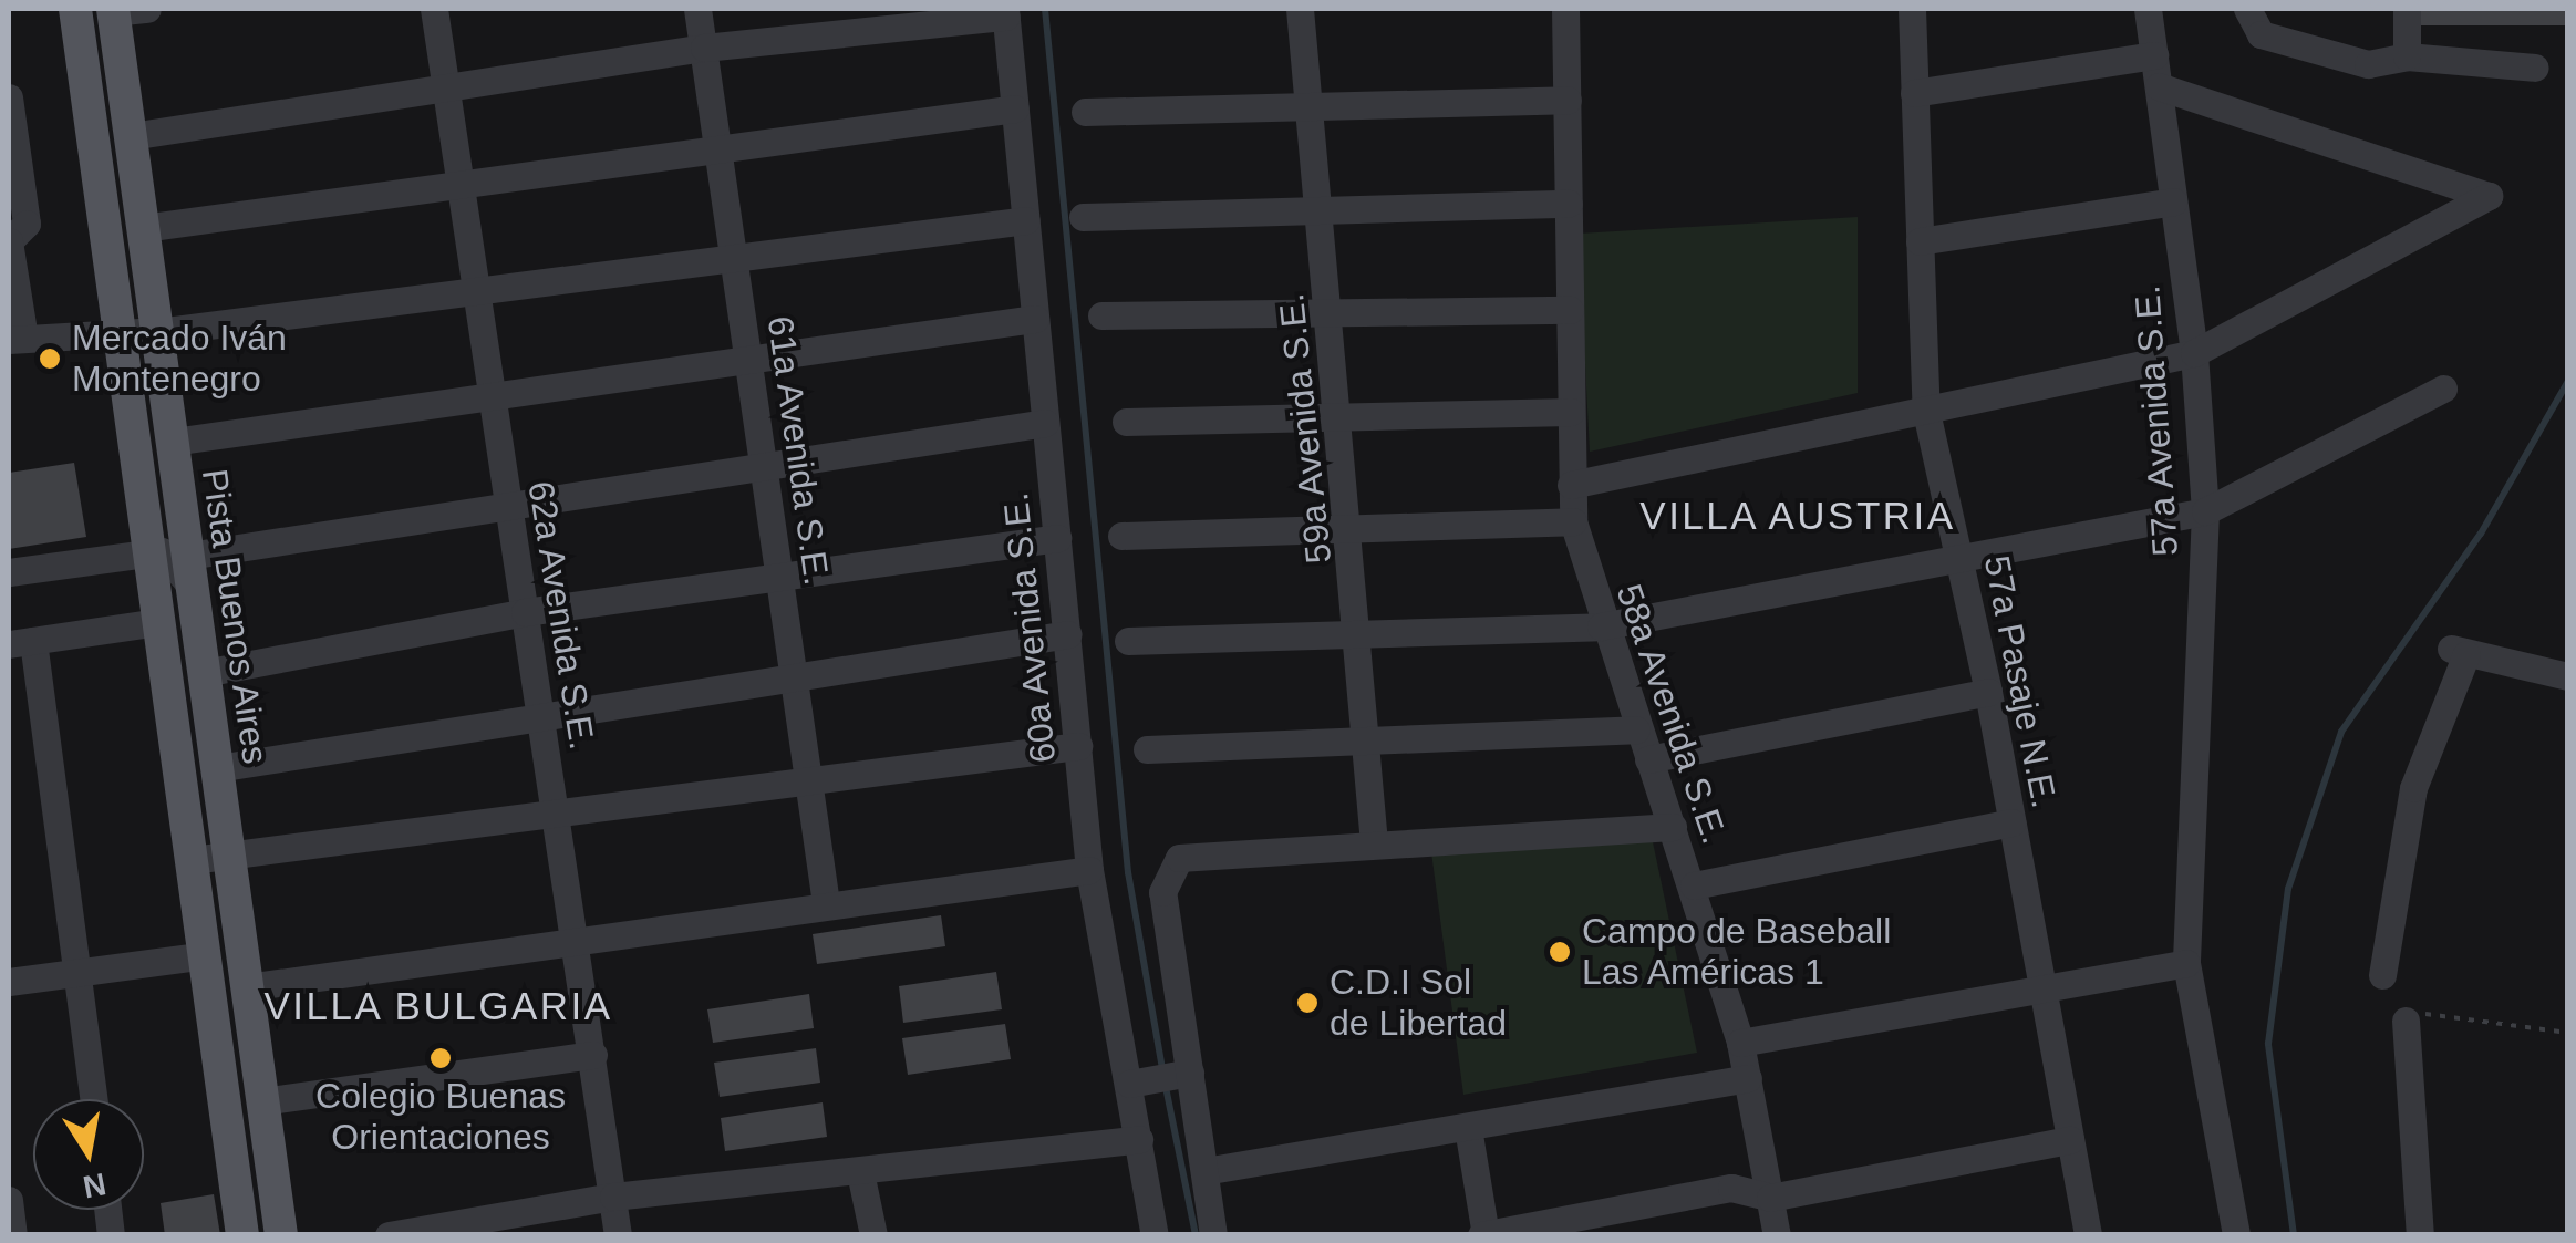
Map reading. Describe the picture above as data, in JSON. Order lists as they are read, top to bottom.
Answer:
{
  "streets": {
    "main road": ["Pista Buenos Aires"],
    "street": [
      "57a Avenida S.E.",
      "59a Avenida S.E.",
      "61a Avenida S.E.",
      "62a Avenida S.E.",
      "60a Avenida S.E.",
      "57a Pasaje N.E.",
      "58a Avenida S.E."
    ]
  },
  "districts": ["VILLA AUSTRIA", "VILLA BULGARIA"],
  "places": [
    "Mercado Iván Montenegro",
    "Campo de Baseball Las Américas 1",
    "C.D.I Sol de Libertad",
    "Colegio Buenas Orientaciones"
  ],
  "north": "bottom"
}
